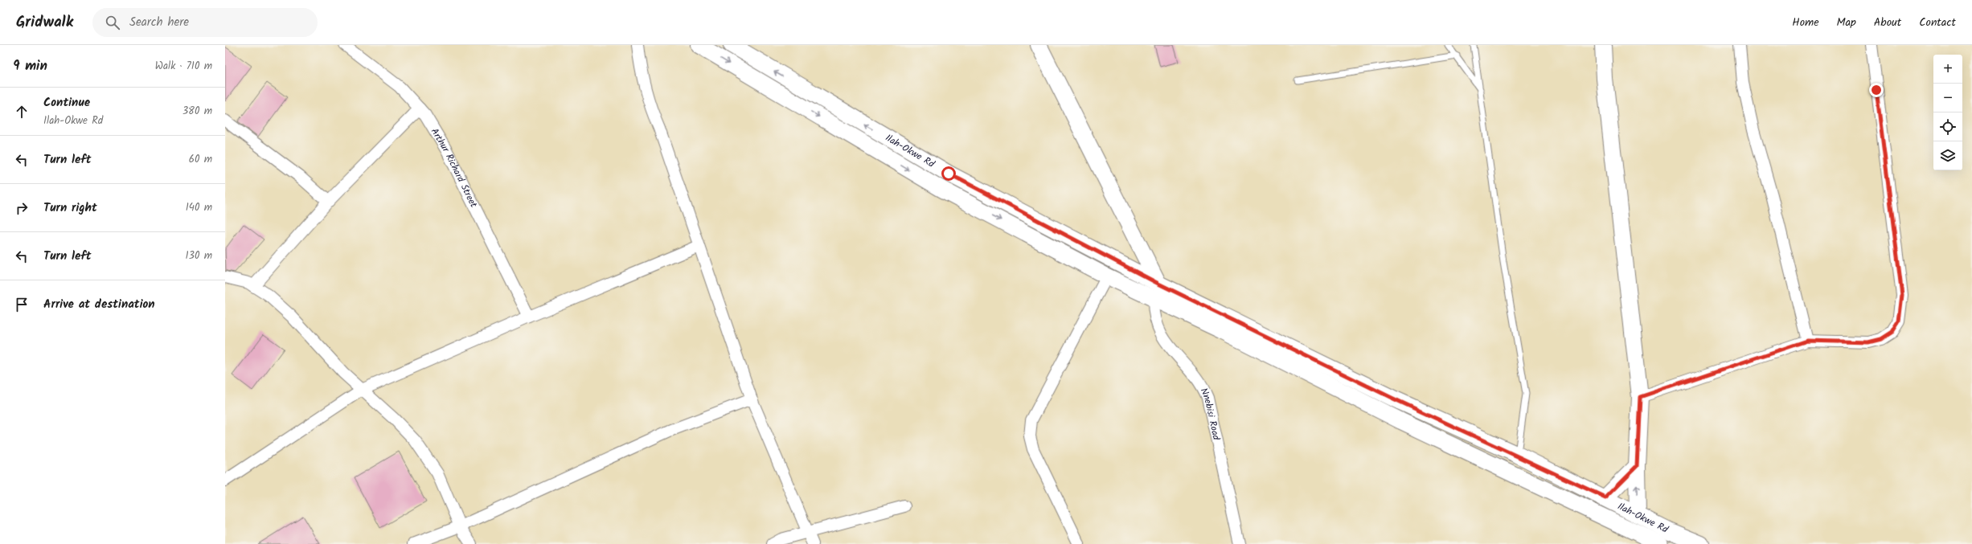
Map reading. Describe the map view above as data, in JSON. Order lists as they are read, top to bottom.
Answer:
{
  "streets": {
    "main road": ["Ilah-Okwe Rd"],
    "street": ["Arthur Richard Street", "Nnebisi Road"]
  },
  "crossings": [
    ["Ilah-Okwe Rd", "Nnebisi Road"]
  ],
  "page": {
    "header": "Gridwalk",
    "search": "Search here",
    "nav": [
      "Home",
      "Map",
      "About",
      "Contact"
    ],
    "heading": ["9 min", "Walk · 710 m"],
    "map_buttons": ["+", "−"],
    "list": [
      ["Continue", "Ilah-Okwe Rd", "380 m"],
      ["Turn left", "60 m"],
      ["Turn right", "140 m"],
      ["Turn left", "130 m"],
      "Arrive at destination"
    ]
  }
}
